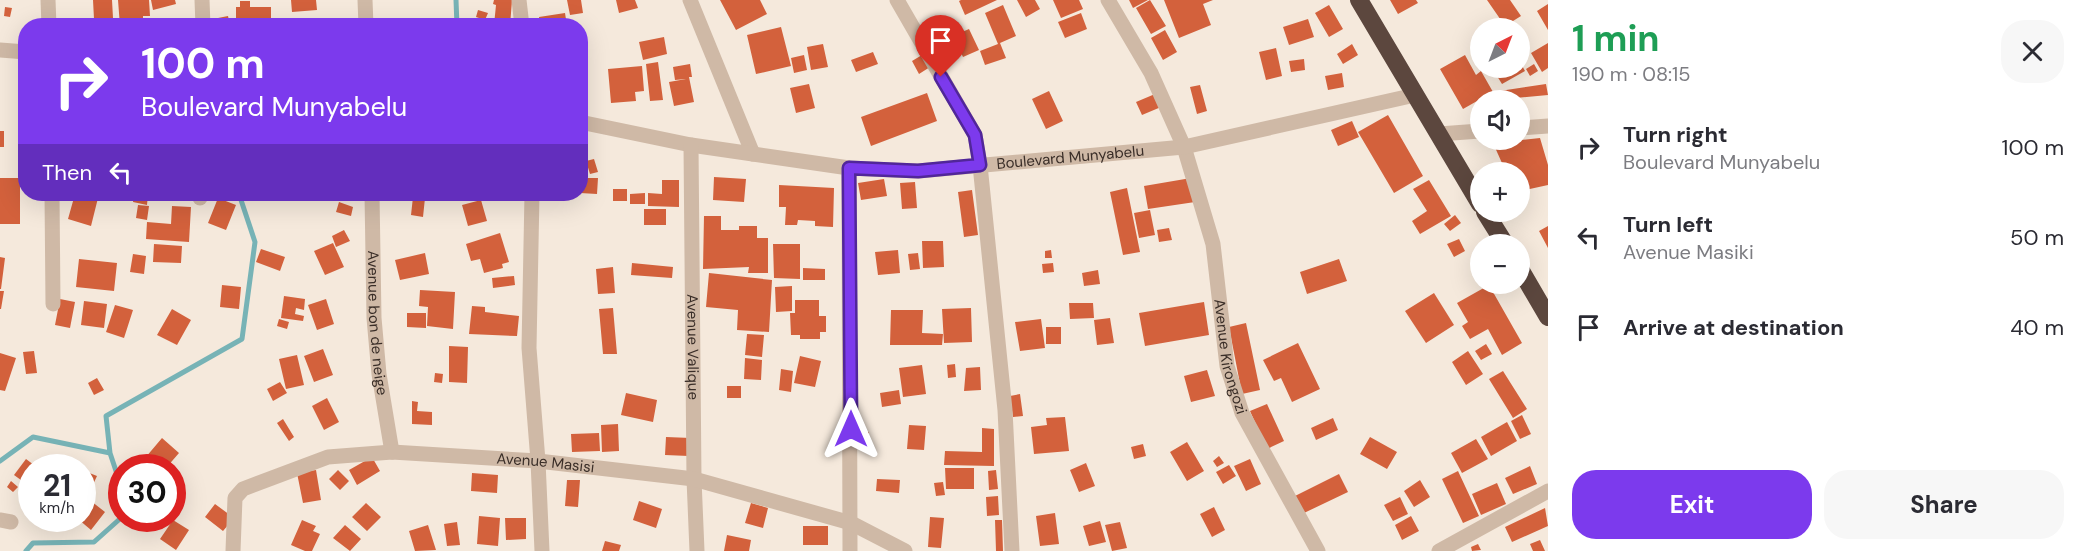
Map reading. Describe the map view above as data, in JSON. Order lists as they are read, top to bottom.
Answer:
{
  "streets": {
    "street": [
      "Boulevard Munyabelu",
      "Avenue bon de neige",
      "Avenue Valique",
      "Avenue Kirongozi",
      "Avenue Masisi"
    ]
  },
  "crossings": [
    ["Boulevard Munyabelu", "Avenue Valique"],
    ["Boulevard Munyabelu", "Avenue Kirongozi"],
    ["Avenue bon de neige", "Avenue Masisi"],
    ["Avenue Valique", "Avenue Masisi"]
  ],
  "north": "top right",
  "page": {
    "heading": ["1 min", "190 m · 08:15"],
    "map_buttons": ["+", "−"],
    "turn": ["100 m", "Boulevard Munyabelu"],
    "list": [
      {
        "name": "Turn right",
        "note": "Boulevard Munyabelu",
        "value": "100 m"
      },
      {
        "name": "Turn left",
        "note": "Avenue Masiki",
        "value": "50 m"
      },
      {
        "name": "Arrive at destination",
        "value": "40 m"
      }
    ],
    "then": "Then",
    "speed": "21 km/h",
    "limit": "30",
    "buttons": ["Exit", "Share"]
  }
}
